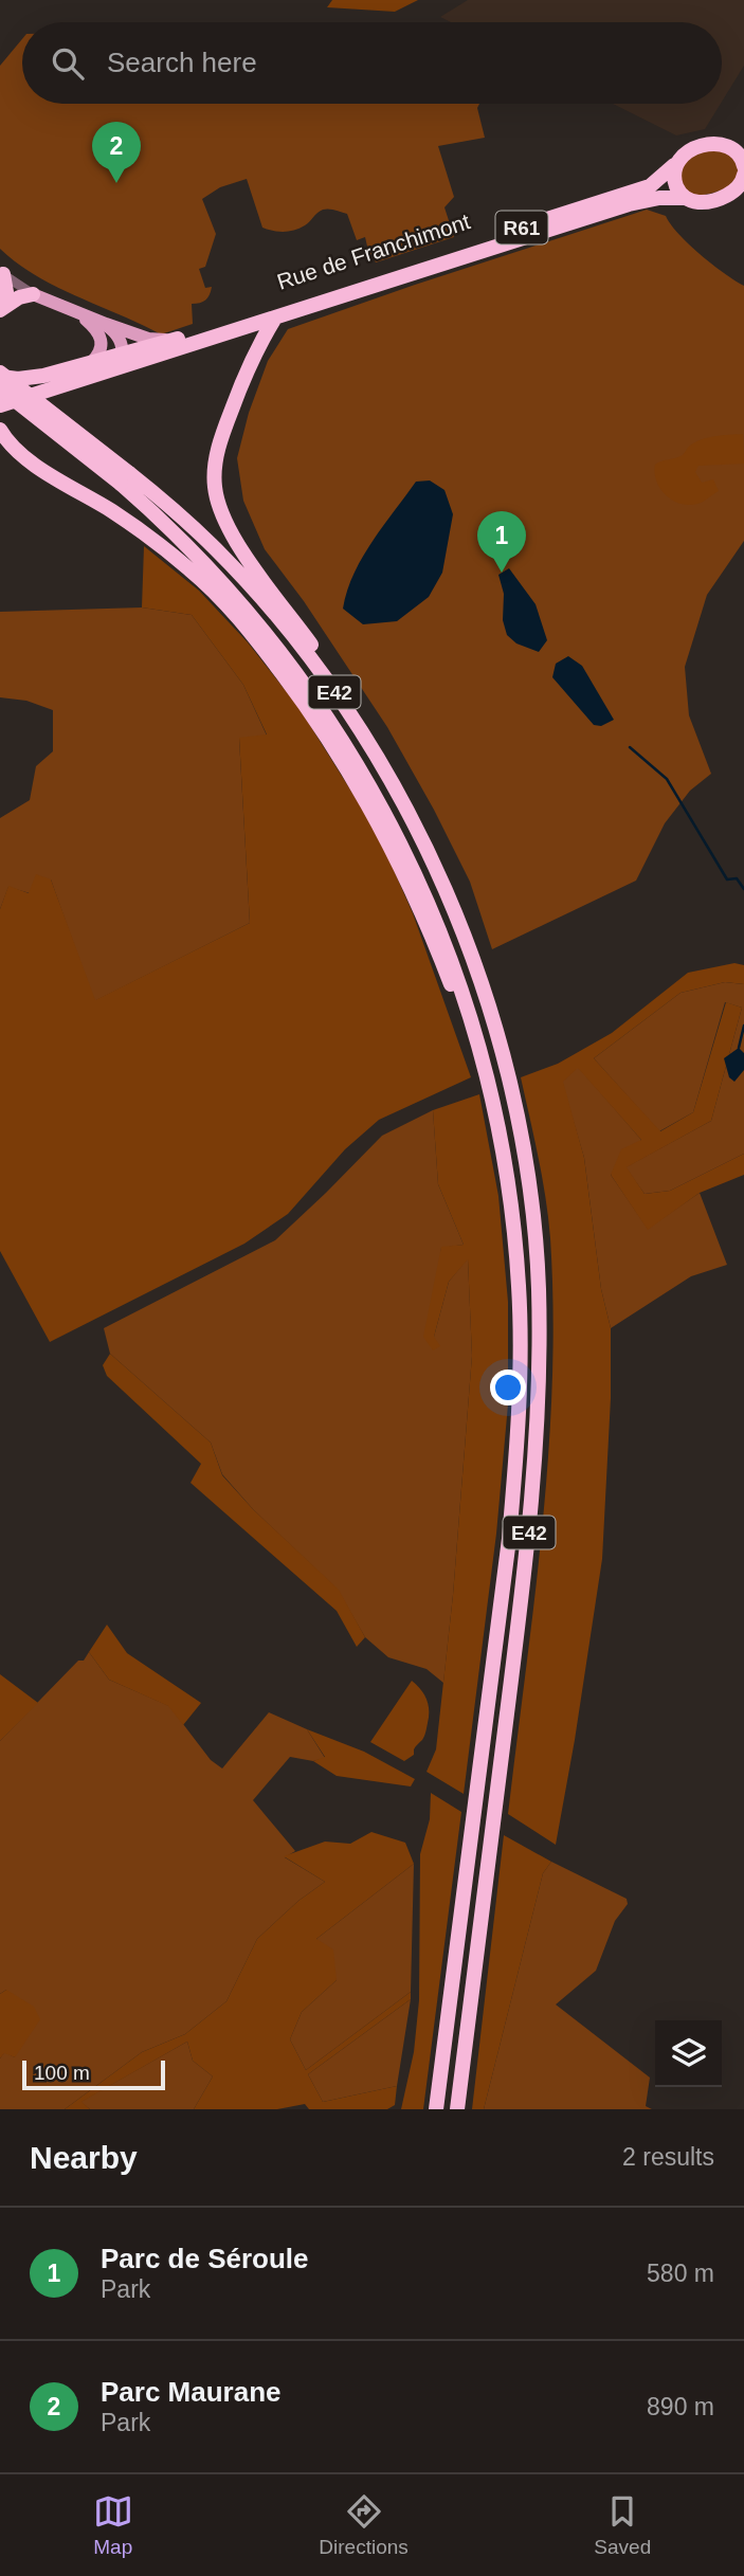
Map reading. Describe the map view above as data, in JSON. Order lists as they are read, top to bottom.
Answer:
{
  "streets": {
    "highway": ["R61", "Rue de Franchimont", "E42"]
  },
  "crossings": [
    ["R61", "Rue de Franchimont"],
    ["R61", "E42"]
  ],
  "scale_bar": "100 m",
  "page": {
    "search": "Search here",
    "pins": ["2", "1"],
    "scale": "100 m",
    "heading": ["Nearby", "2 results"],
    "list": [
      {
        "mark": "1",
        "name": "Parc de Séroule",
        "note": "Park",
        "value": "580 m"
      },
      {
        "mark": "2",
        "name": "Parc Maurane",
        "note": "Park",
        "value": "890 m"
      }
    ],
    "nav": ["Map", "Directions", "Saved"]
  }
}
